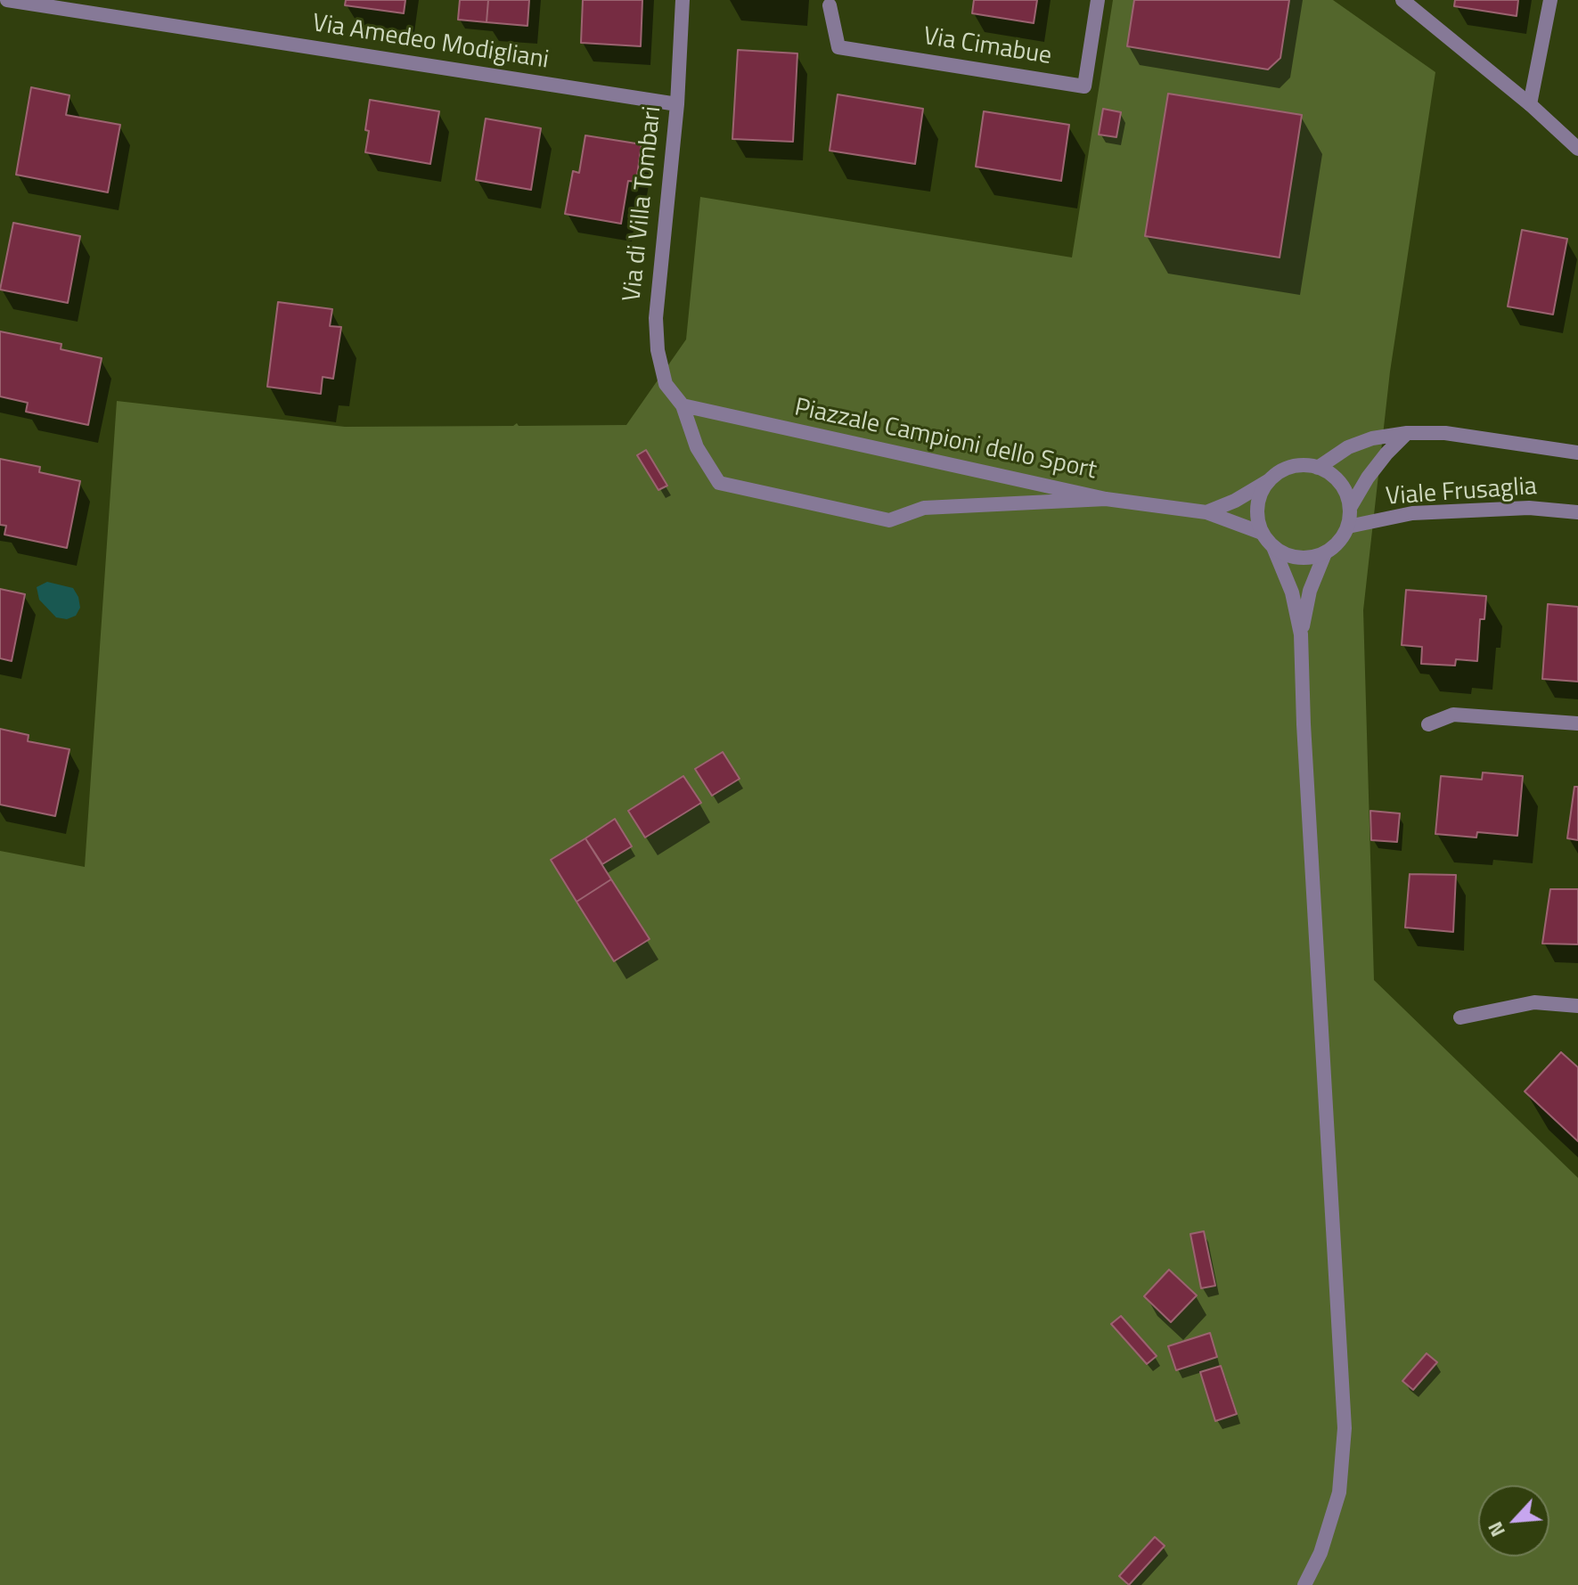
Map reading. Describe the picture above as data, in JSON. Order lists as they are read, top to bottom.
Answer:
{
  "streets": {
    "street": [
      "Via Amedeo Modigliani",
      "Via Cimabue",
      "Via di Villa Tombari",
      "Piazzale Campioni dello Sport",
      "Viale Frusaglia"
    ]
  },
  "crossings": [
    ["Via Amedeo Modigliani", "Via di Villa Tombari"],
    ["Via di Villa Tombari", "Piazzale Campioni dello Sport"]
  ],
  "north": "bottom left"
}
